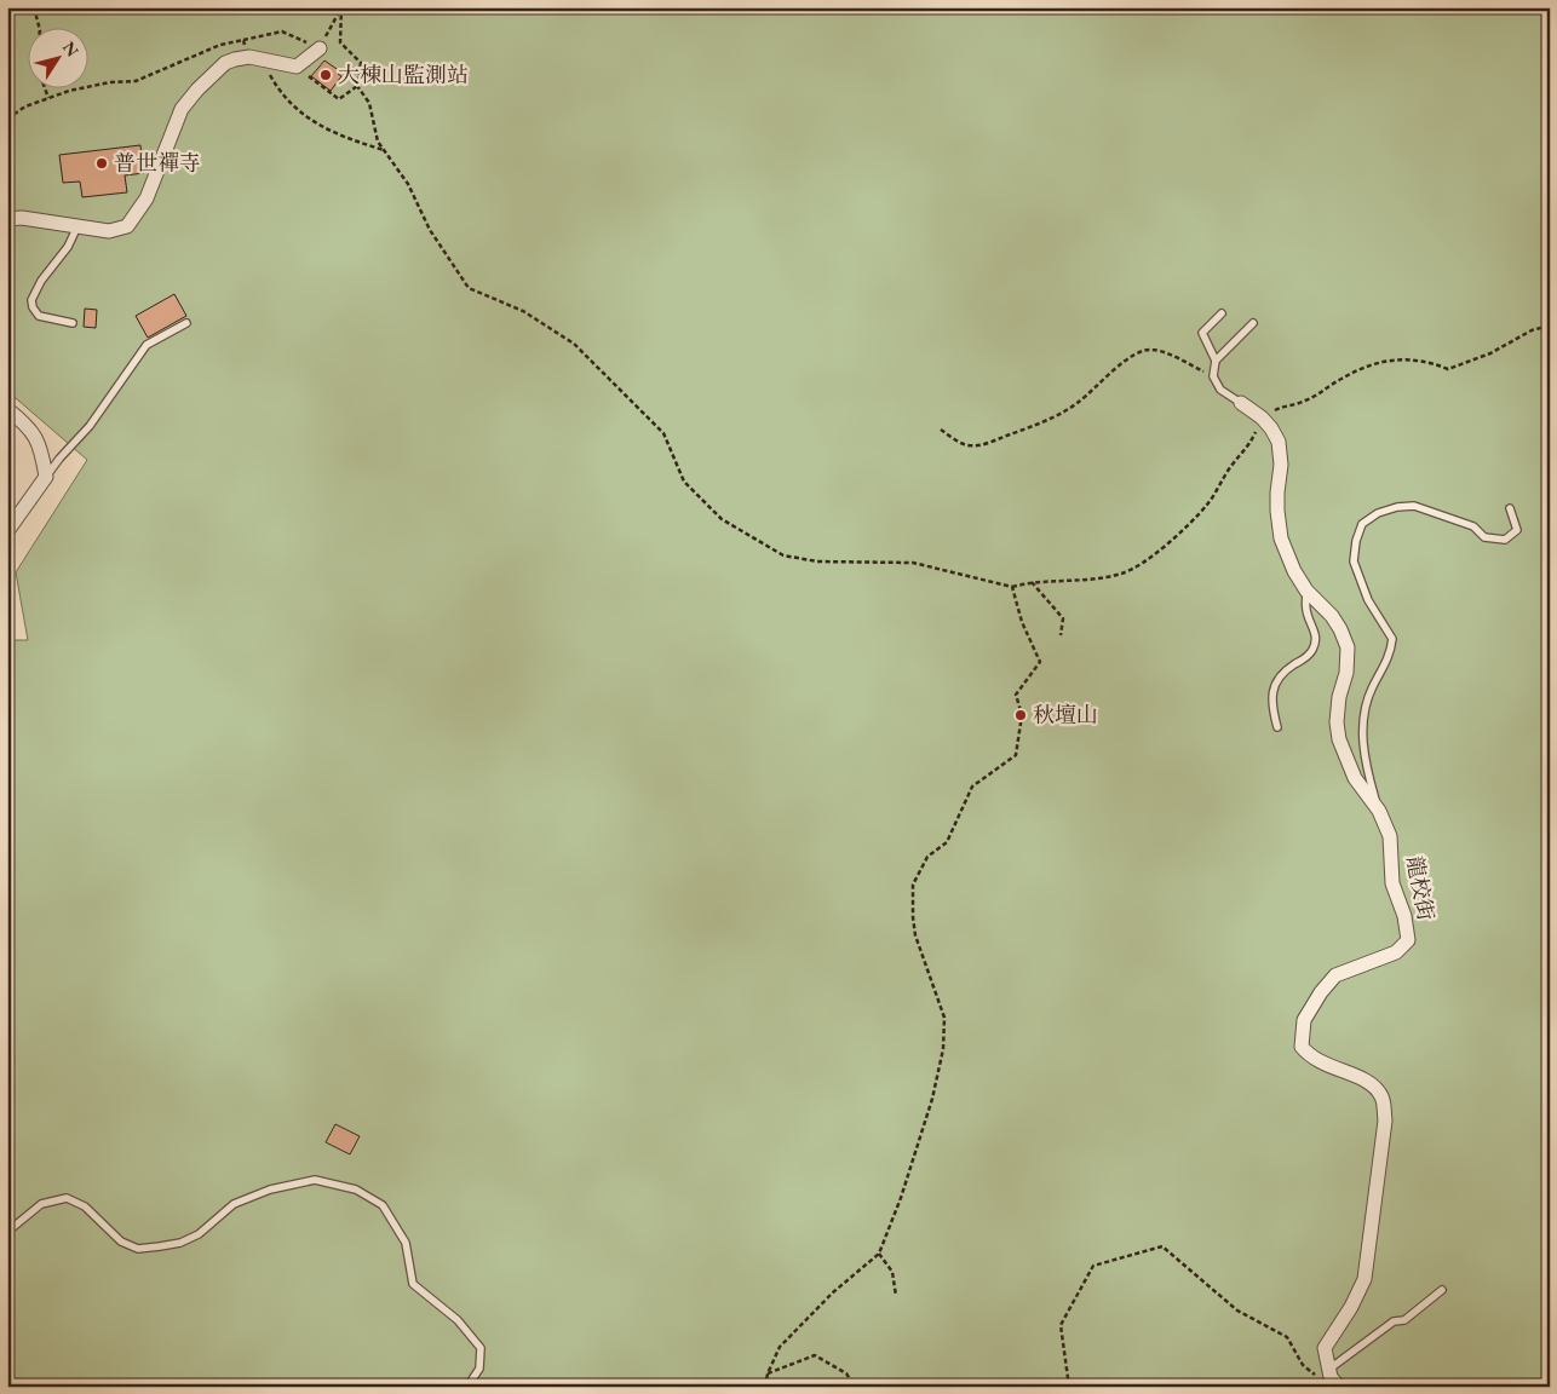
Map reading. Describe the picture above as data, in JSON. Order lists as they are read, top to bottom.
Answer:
{
  "streets": {
    "street": ["龍校街"]
  },
  "places": ["大棟山監測站", "普世禪寺", "秋壇山"],
  "north": "top right"
}
